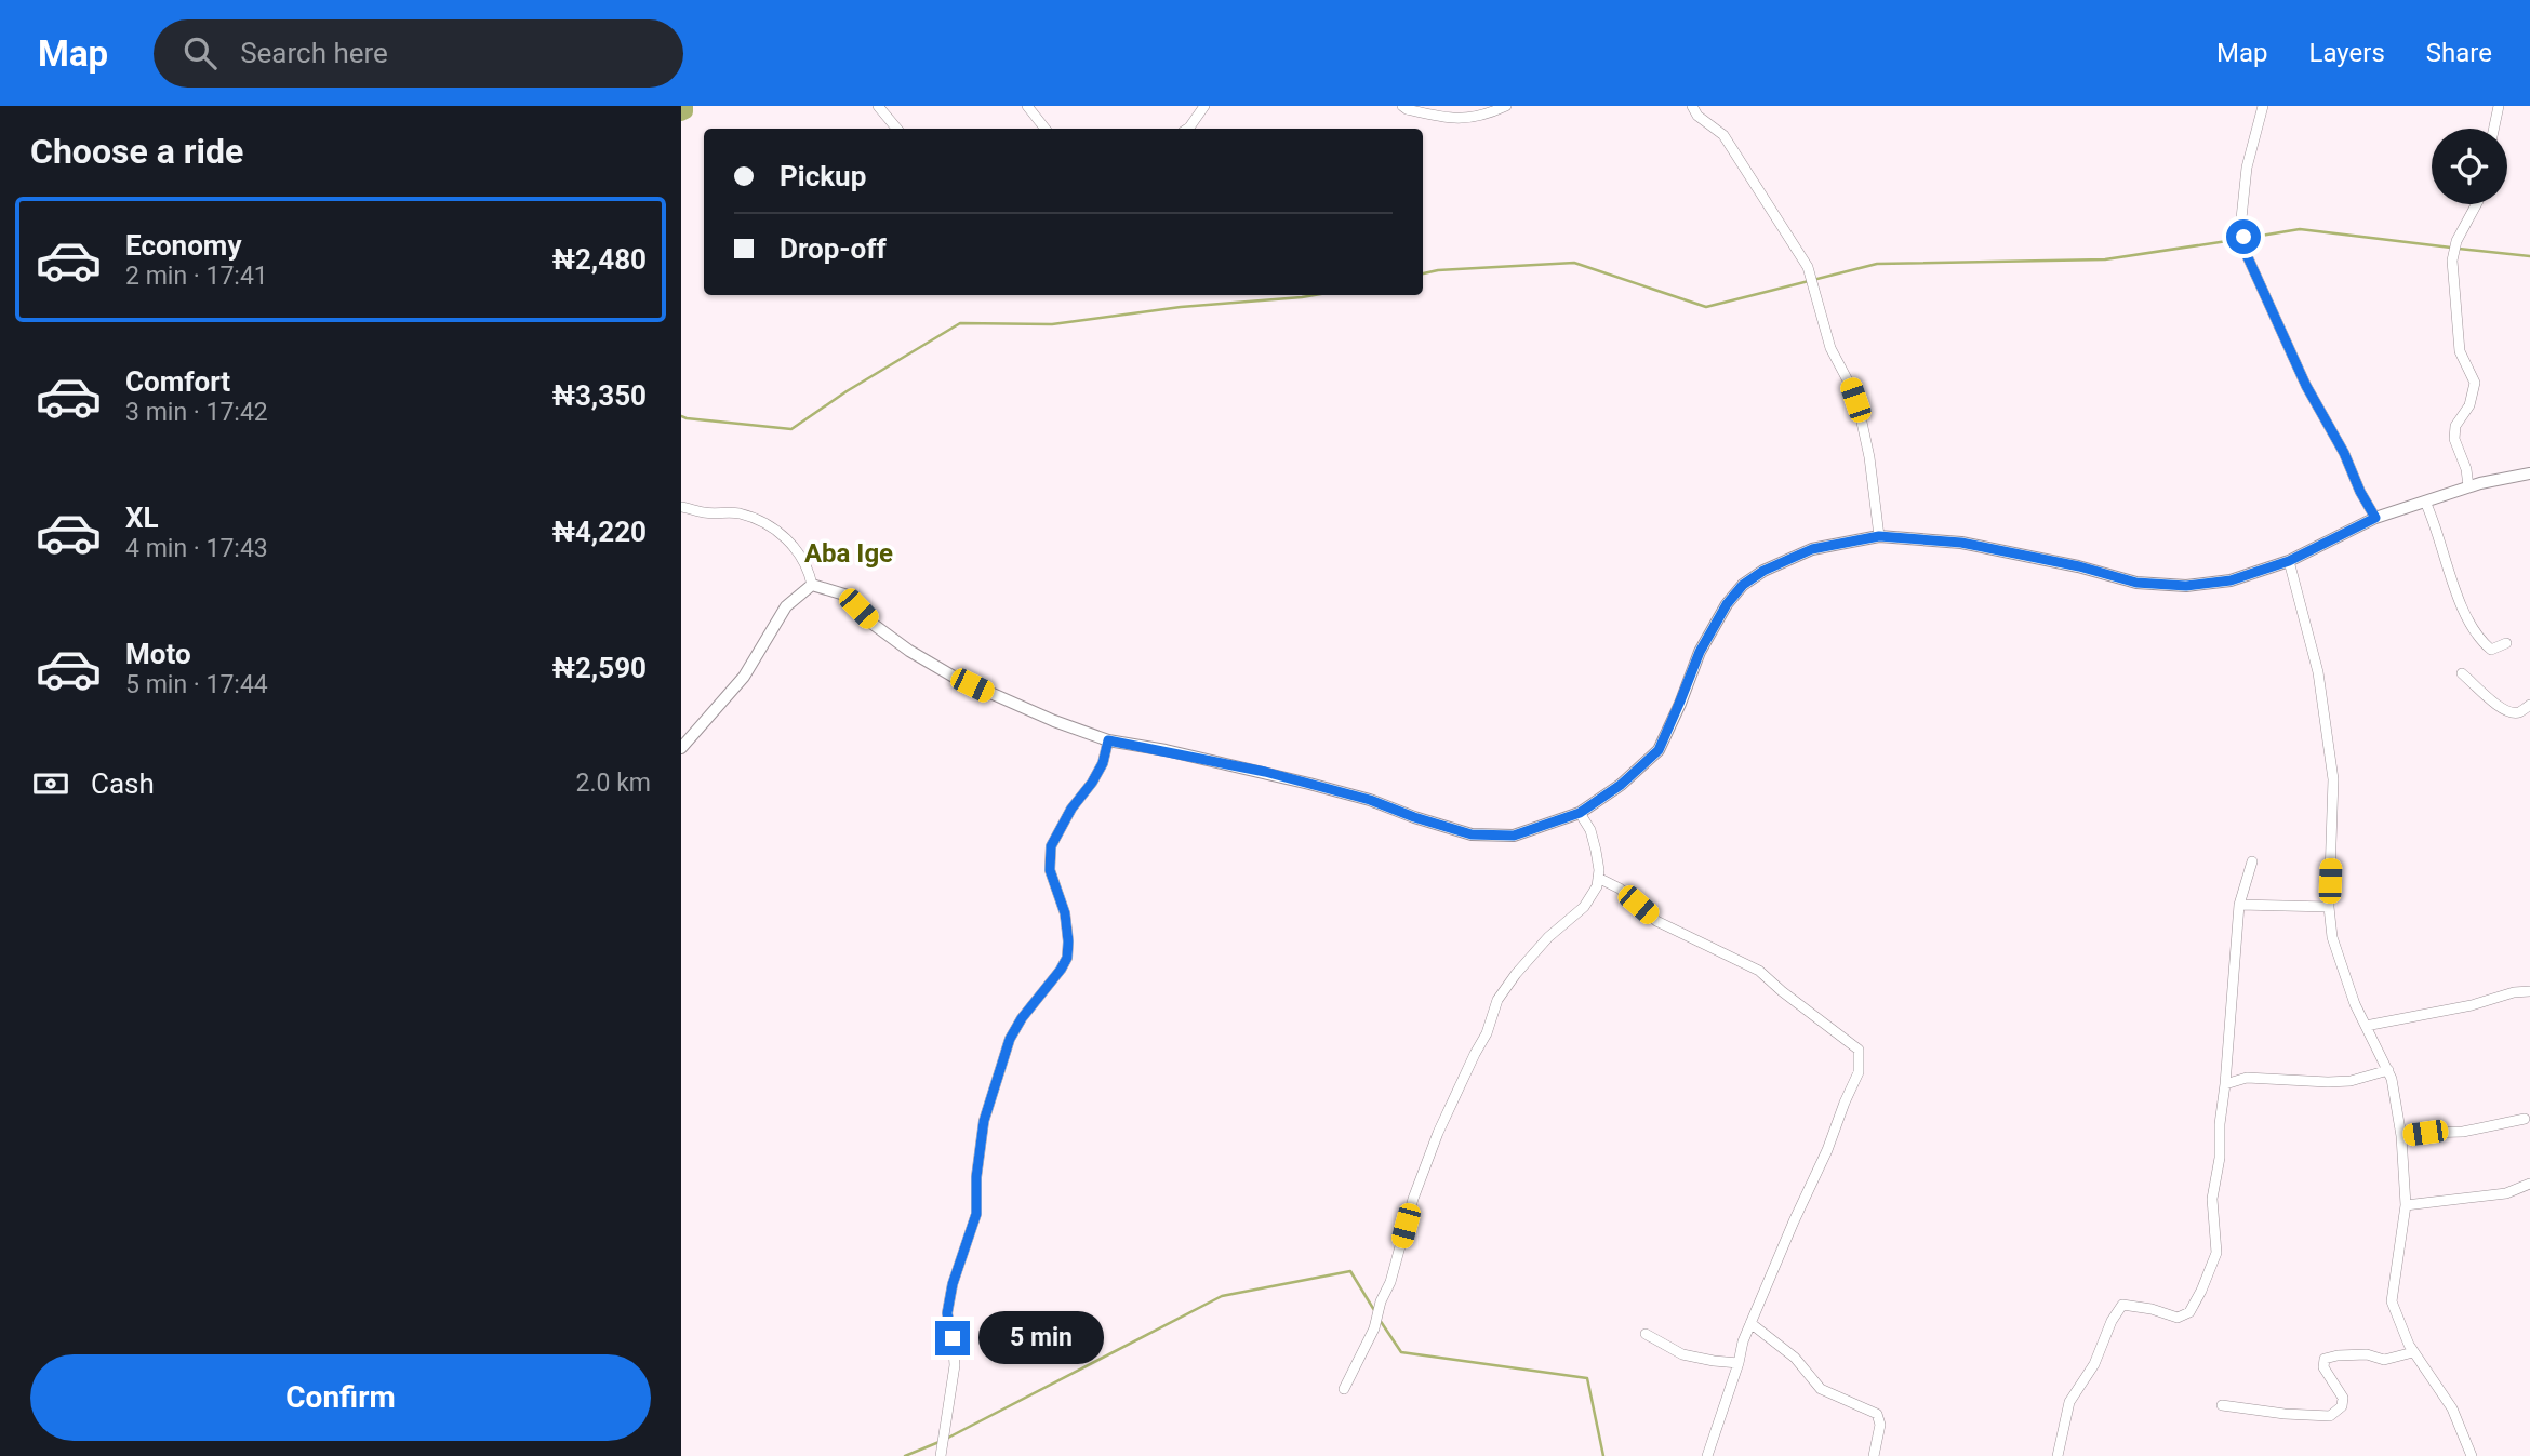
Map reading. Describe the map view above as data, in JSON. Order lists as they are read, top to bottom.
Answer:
{
  "districts": ["Aba Ige"],
  "page": {
    "header": "Map",
    "search": "Search here",
    "nav": ["Map", "Layers", "Share"],
    "heading": "Choose a ride",
    "banner": ["Pickup", "Drop-off"],
    "list": [
      {
        "name": "Economy",
        "note": "2 min · 17:41",
        "value": "₦2,480"
      },
      {
        "name": "Comfort",
        "note": "3 min · 17:42",
        "value": "₦3,350"
      },
      {
        "name": "XL",
        "note": "4 min · 17:43",
        "value": "₦4,220"
      },
      {
        "name": "Moto",
        "note": "5 min · 17:44",
        "value": "₦2,590"
      }
    ],
    "pay": ["Cash", "2.0 km"],
    "bubble": "5 min",
    "buttons": "Confirm"
  }
}
